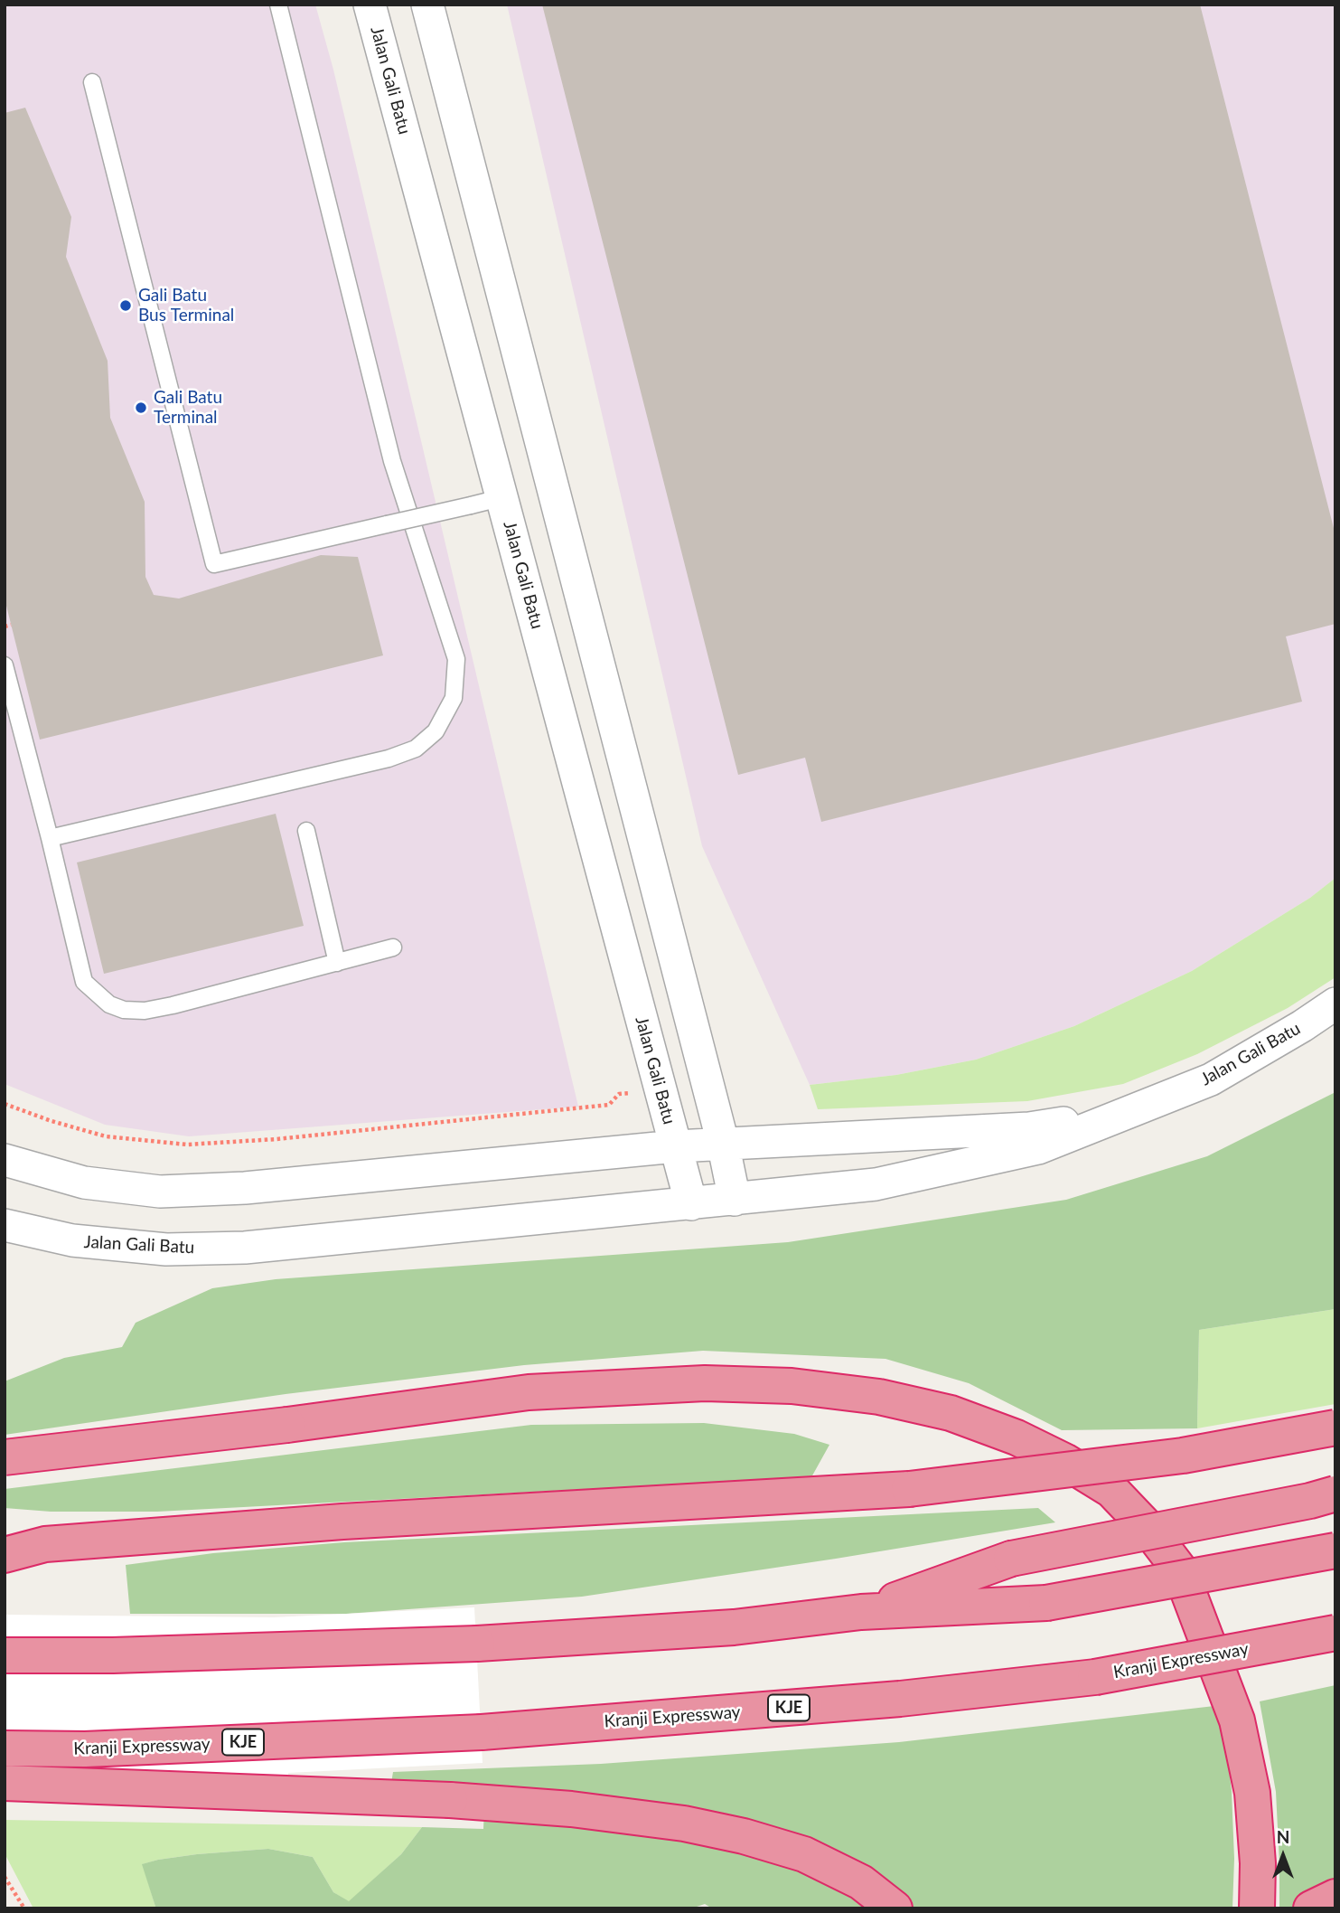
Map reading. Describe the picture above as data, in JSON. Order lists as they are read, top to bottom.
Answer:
{
  "streets": {
    "highway": ["Kranji Expressway", "KJE"],
    "street": ["Jalan Gali Batu"]
  },
  "places": ["Gali Batu Bus Terminal", "Gali Batu Terminal"],
  "north": "top"
}
